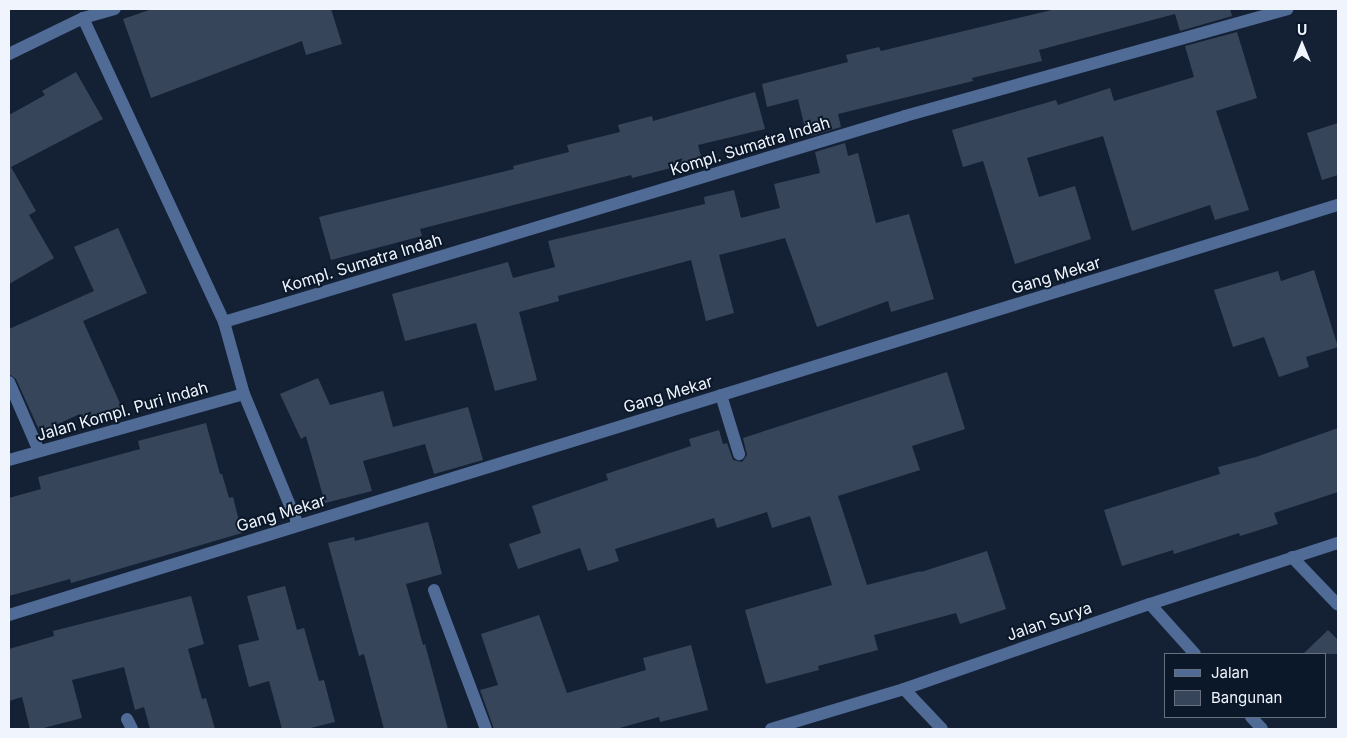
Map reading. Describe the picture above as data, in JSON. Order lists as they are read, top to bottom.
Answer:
{
  "streets": {
    "street": [
      "Kompl. Sumatra Indah",
      "Gang Mekar",
      "Jalan Kompl. Puri Indah",
      "Jalan Surya"
    ]
  },
  "legend": ["Jalan", "Bangunan"],
  "north": "top"
}
